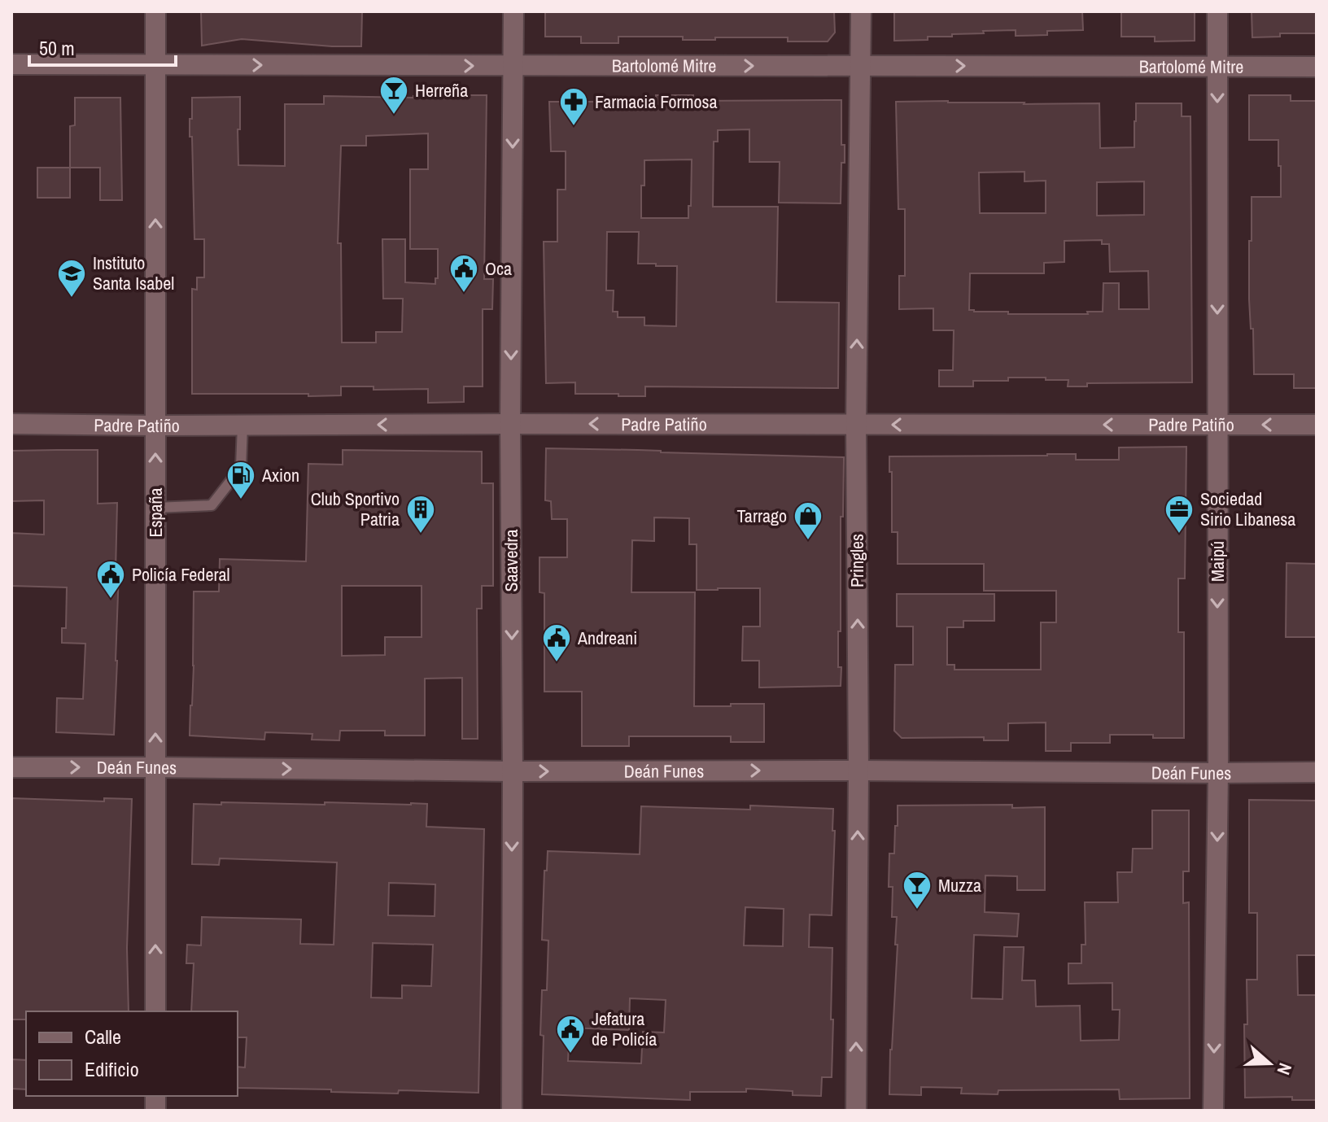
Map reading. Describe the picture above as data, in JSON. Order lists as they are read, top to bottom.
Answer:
{
  "streets": {
    "street": [
      "Bartolomé Mitre",
      "Padre Patiño",
      "España",
      "Saavedra",
      "Pringles",
      "Maipú",
      "Deán Funes"
    ]
  },
  "crossings": [
    ["Bartolomé Mitre", "España"],
    ["Bartolomé Mitre", "Saavedra"],
    ["Bartolomé Mitre", "Pringles"],
    ["Bartolomé Mitre", "Maipú"],
    ["Padre Patiño", "España"],
    ["Padre Patiño", "Saavedra"],
    ["Padre Patiño", "Pringles"],
    ["Padre Patiño", "Maipú"],
    ["España", "Deán Funes"],
    ["Saavedra", "Deán Funes"],
    ["Pringles", "Deán Funes"],
    ["Maipú", "Deán Funes"]
  ],
  "one_way": [
    "Bartolomé Mitre",
    "Padre Patiño",
    "España",
    "Saavedra",
    "Pringles",
    "Maipú",
    "Deán Funes"
  ],
  "places": {
    "bar": ["Herreña", "Muzza"],
    "pharmacy": ["Farmacia Formosa"],
    "public building": [
      "Oca",
      "Policía Federal",
      "Andreani",
      "Jefatura de Policía"
    ],
    "school or university": ["Instituto Santa Isabel"],
    "fuel station": ["Axion"],
    "building": ["Club Sportivo Patria"],
    "office": ["Sociedad Sirio Libanesa"],
    "shop": ["Tarrago"]
  },
  "legend": ["Calle", "Edificio"],
  "scale_bar": "50 m",
  "north": "right"
}
